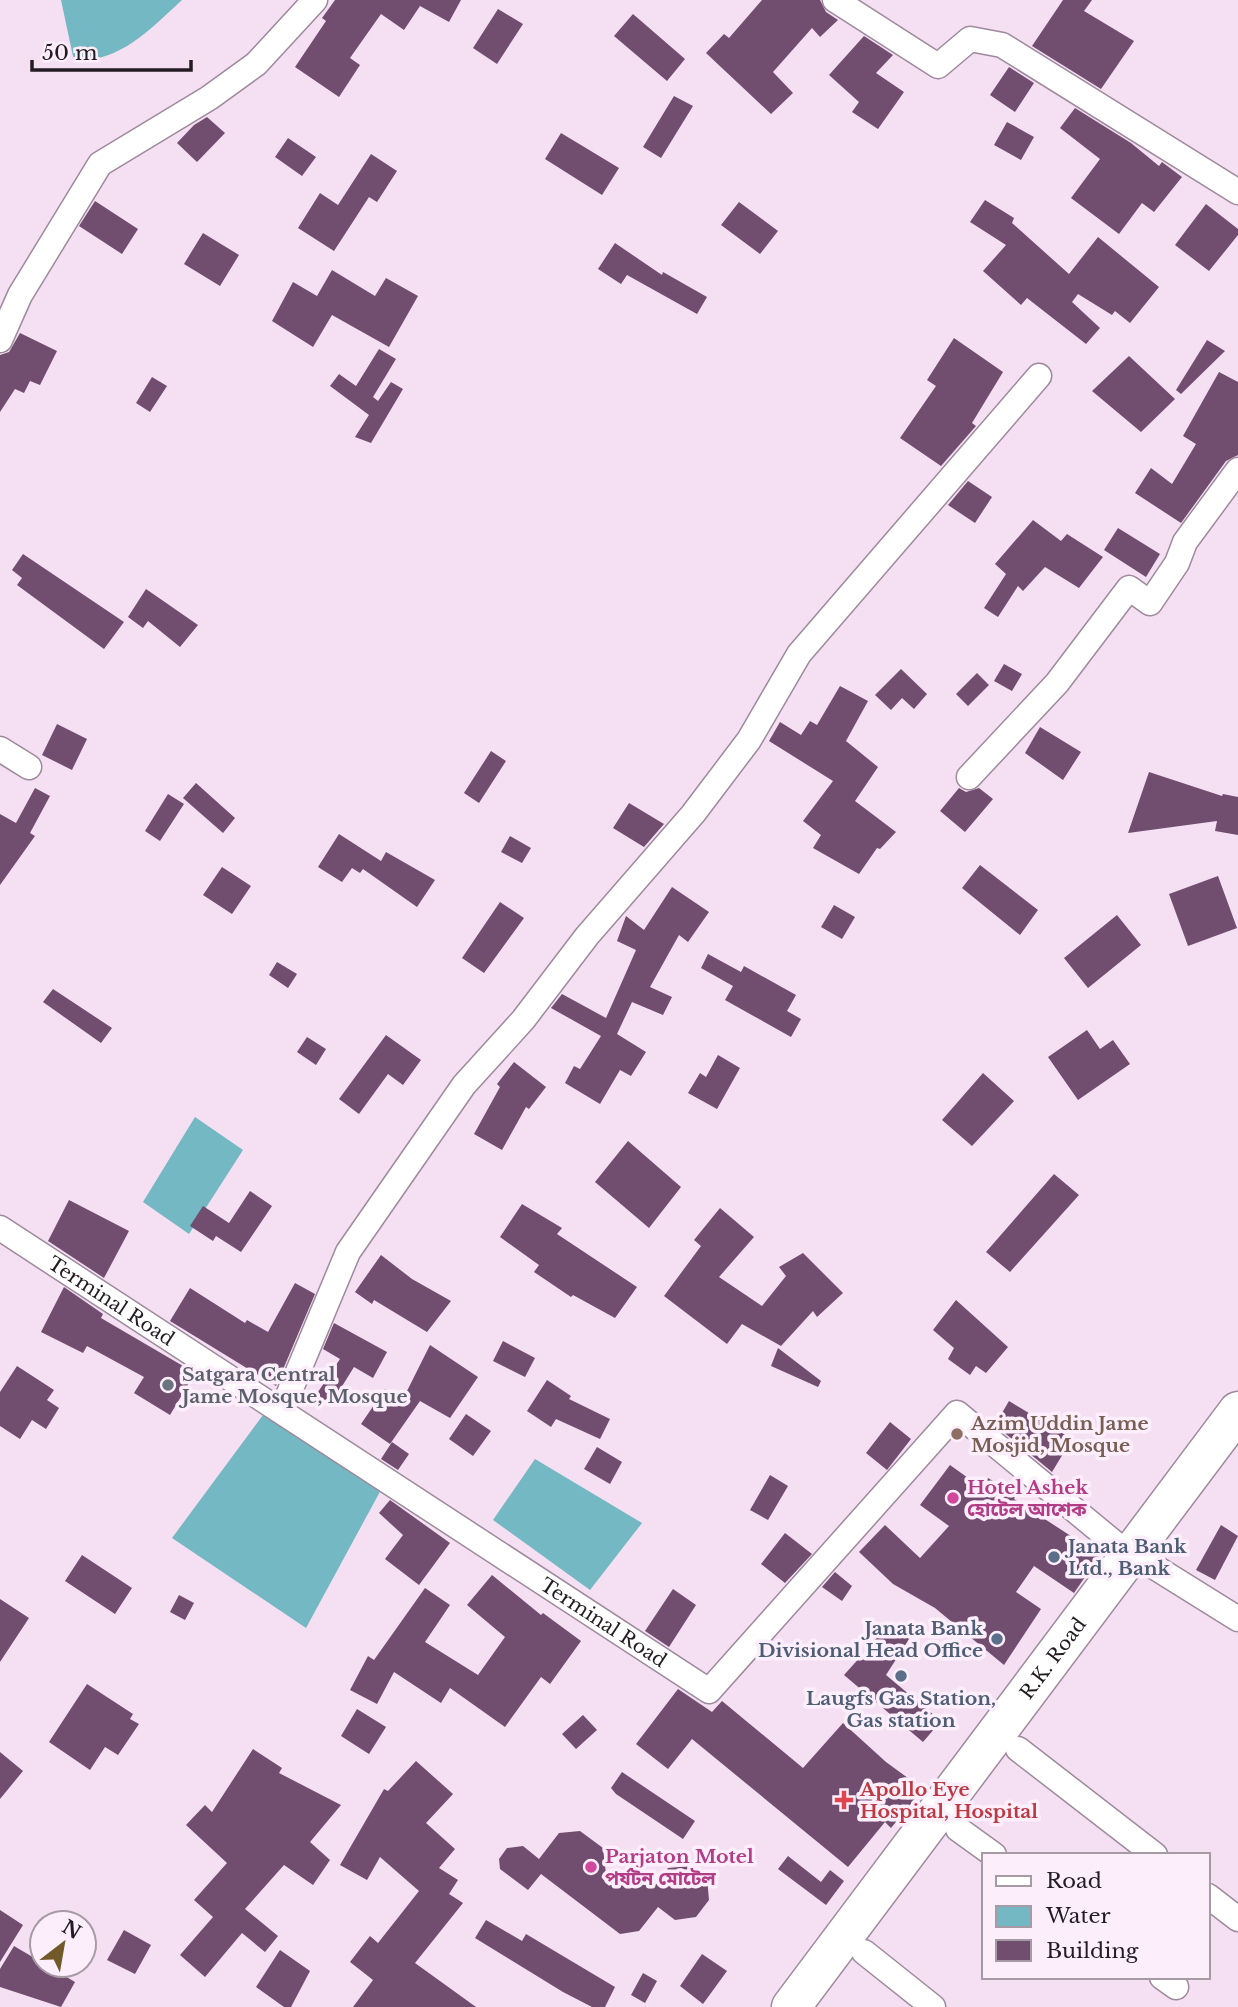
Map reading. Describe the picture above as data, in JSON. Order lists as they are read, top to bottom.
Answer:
{
  "streets": {
    "highway": ["R.K. Road"],
    "street": ["Terminal Road"]
  },
  "crossings": [
    ["Terminal Road", "R.K. Road"]
  ],
  "places": {
    "other": [
      "Satgara Central Jame Mosque, Mosque",
      "Azim Uddin Jame Mosjid, Mosque",
      "Hotel Ashek হোটেল আশেক",
      "Janata Bank Ltd., Bank",
      "Janata Bank Divisional Head Office",
      "Laugfs Gas Station, Gas station",
      "Parjaton Motel পর্যটন মোটেল"
    ],
    "health": ["Apollo Eye Hospital, Hospital"]
  },
  "legend": ["Road", "Water", "Building"],
  "scale_bar": "50 m",
  "north": "top right"
}
